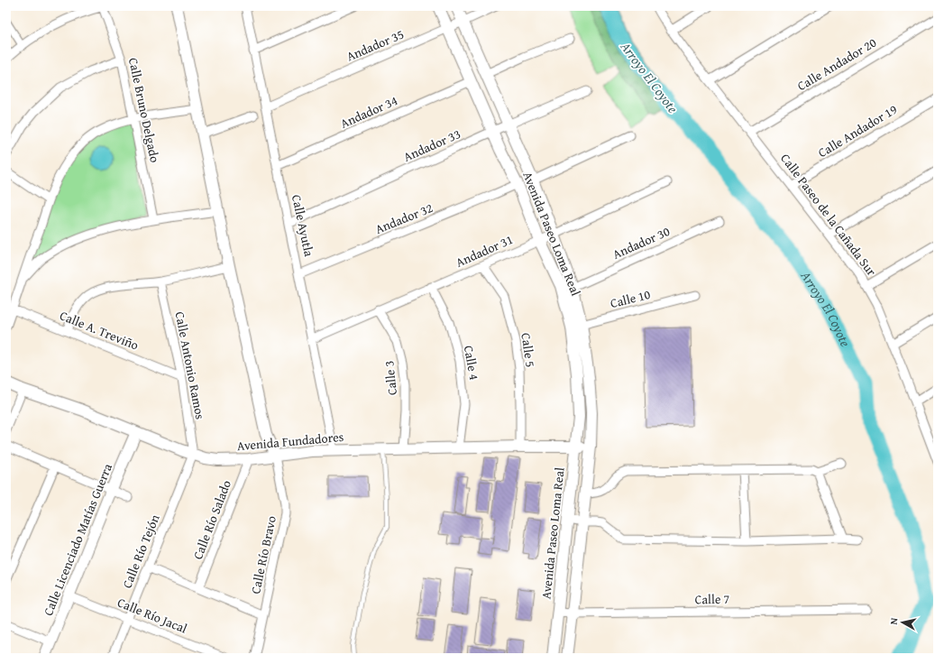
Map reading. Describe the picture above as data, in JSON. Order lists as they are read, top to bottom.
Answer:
{
  "streets": {
    "street": [
      "Andador 35",
      "Calle Andador 20",
      "Calle Bruno Delgado",
      "Andador 34",
      "Calle Andador 19",
      "Andador 33",
      "Calle Paseo de la Cañada Sur",
      "Andador 32",
      "Calle Ayutla",
      "Avenida Paseo Loma Real",
      "Andador 30",
      "Andador 31",
      "Calle 10",
      "Calle A. Treviño",
      "Calle 5",
      "Calle 4",
      "Calle Antonio Ramos",
      "Calle 3",
      "Avenida Fundadores",
      "Calle Río Salado",
      "Calle Licenciado Matías Guerra",
      "Calle Río Tejón",
      "Calle Río Bravo",
      "Calle 7",
      "Calle Río Jacal"
    ]
  },
  "crossings": [
    ["Andador 35", "Calle Ayutla"],
    ["Andador 35", "Avenida Paseo Loma Real"],
    ["Calle Andador 20", "Calle Paseo de la Cañada Sur"],
    ["Andador 34", "Calle Ayutla"],
    ["Andador 34", "Avenida Paseo Loma Real"],
    ["Calle Andador 19", "Calle Paseo de la Cañada Sur"],
    ["Andador 33", "Calle Ayutla"],
    ["Andador 33", "Avenida Paseo Loma Real"],
    ["Andador 32", "Calle Ayutla"],
    ["Andador 32", "Avenida Paseo Loma Real"],
    ["Calle Ayutla", "Andador 31"],
    ["Calle Ayutla", "Avenida Fundadores"],
    ["Avenida Paseo Loma Real", "Andador 30"],
    ["Avenida Paseo Loma Real", "Andador 31"],
    ["Avenida Paseo Loma Real", "Calle 10"],
    ["Avenida Paseo Loma Real", "Avenida Fundadores"],
    ["Avenida Paseo Loma Real", "Calle 7"],
    ["Andador 31", "Calle 5"],
    ["Andador 31", "Calle 4"],
    ["Andador 31", "Calle 3"],
    ["Calle A. Treviño", "Calle Antonio Ramos"],
    ["Calle 5", "Avenida Fundadores"],
    ["Calle 4", "Avenida Fundadores"],
    ["Calle Antonio Ramos", "Avenida Fundadores"],
    ["Calle Antonio Ramos", "Calle Río Tejón"],
    ["Calle 3", "Avenida Fundadores"],
    ["Avenida Fundadores", "Calle Río Salado"],
    ["Avenida Fundadores", "Calle Licenciado Matías Guerra"],
    ["Avenida Fundadores", "Calle Río Tejón"],
    ["Avenida Fundadores", "Calle Río Bravo"],
    ["Calle Licenciado Matías Guerra", "Calle Río Jacal"],
    ["Calle Río Tejón", "Calle Río Jacal"]
  ],
  "water": ["Arroyo El Coyote"],
  "north": "left"
}
